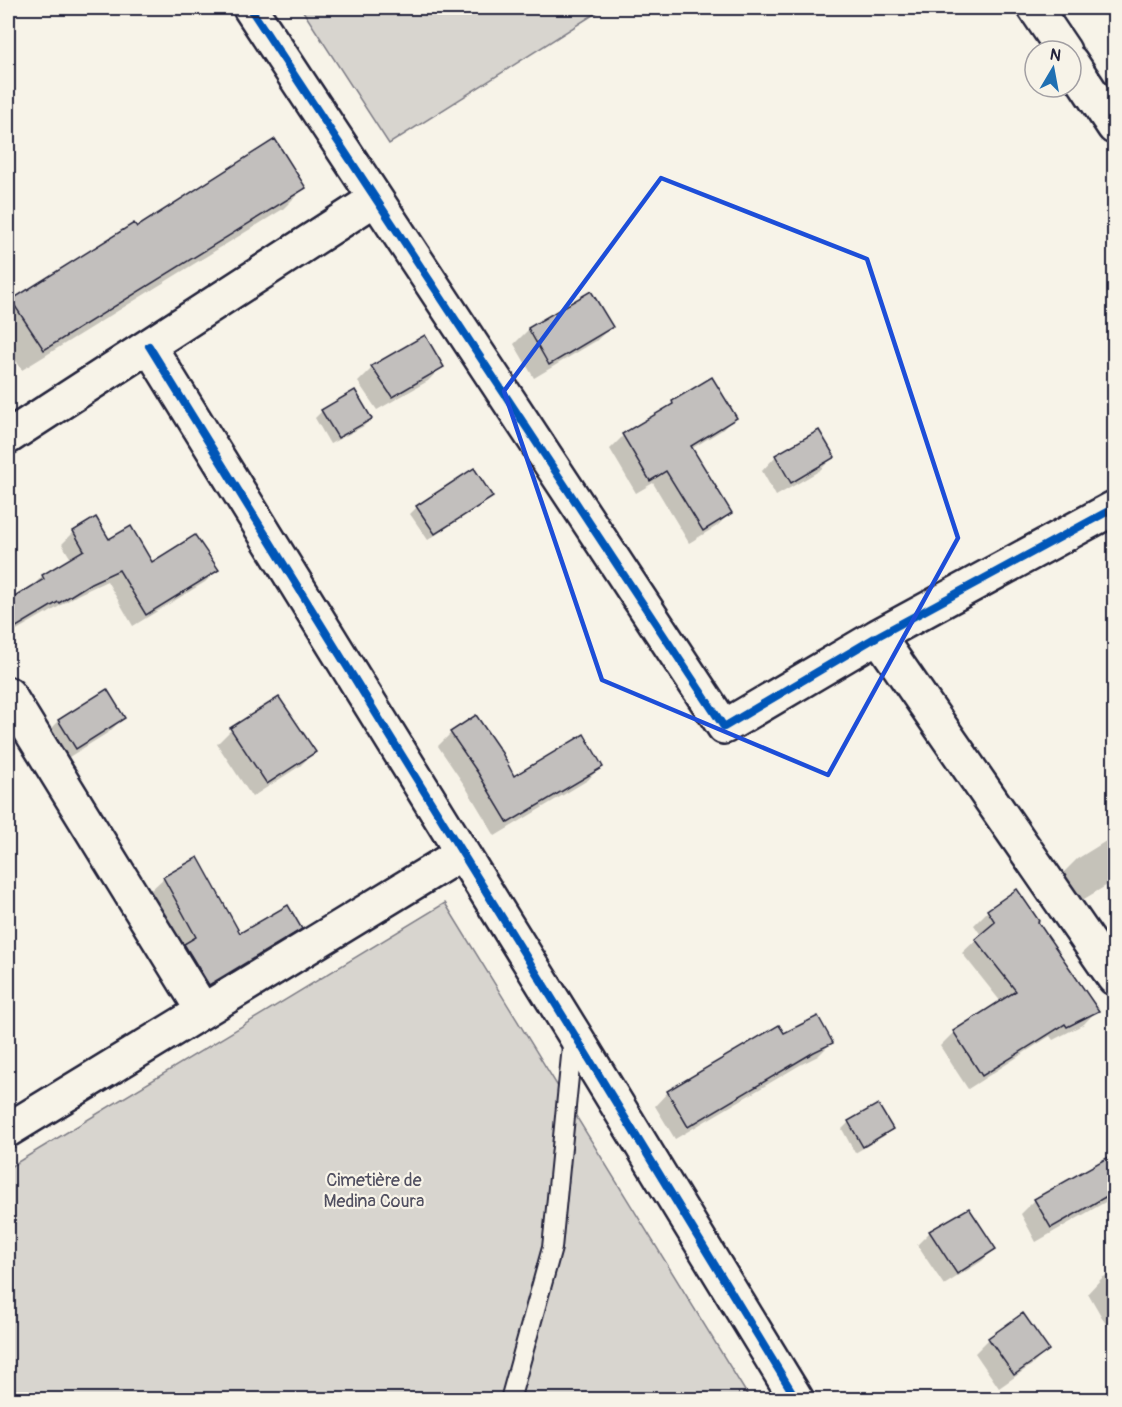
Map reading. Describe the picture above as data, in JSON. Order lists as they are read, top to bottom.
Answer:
{
  "parks": ["Cimetière de Medina Coura"],
  "north": "top"
}
